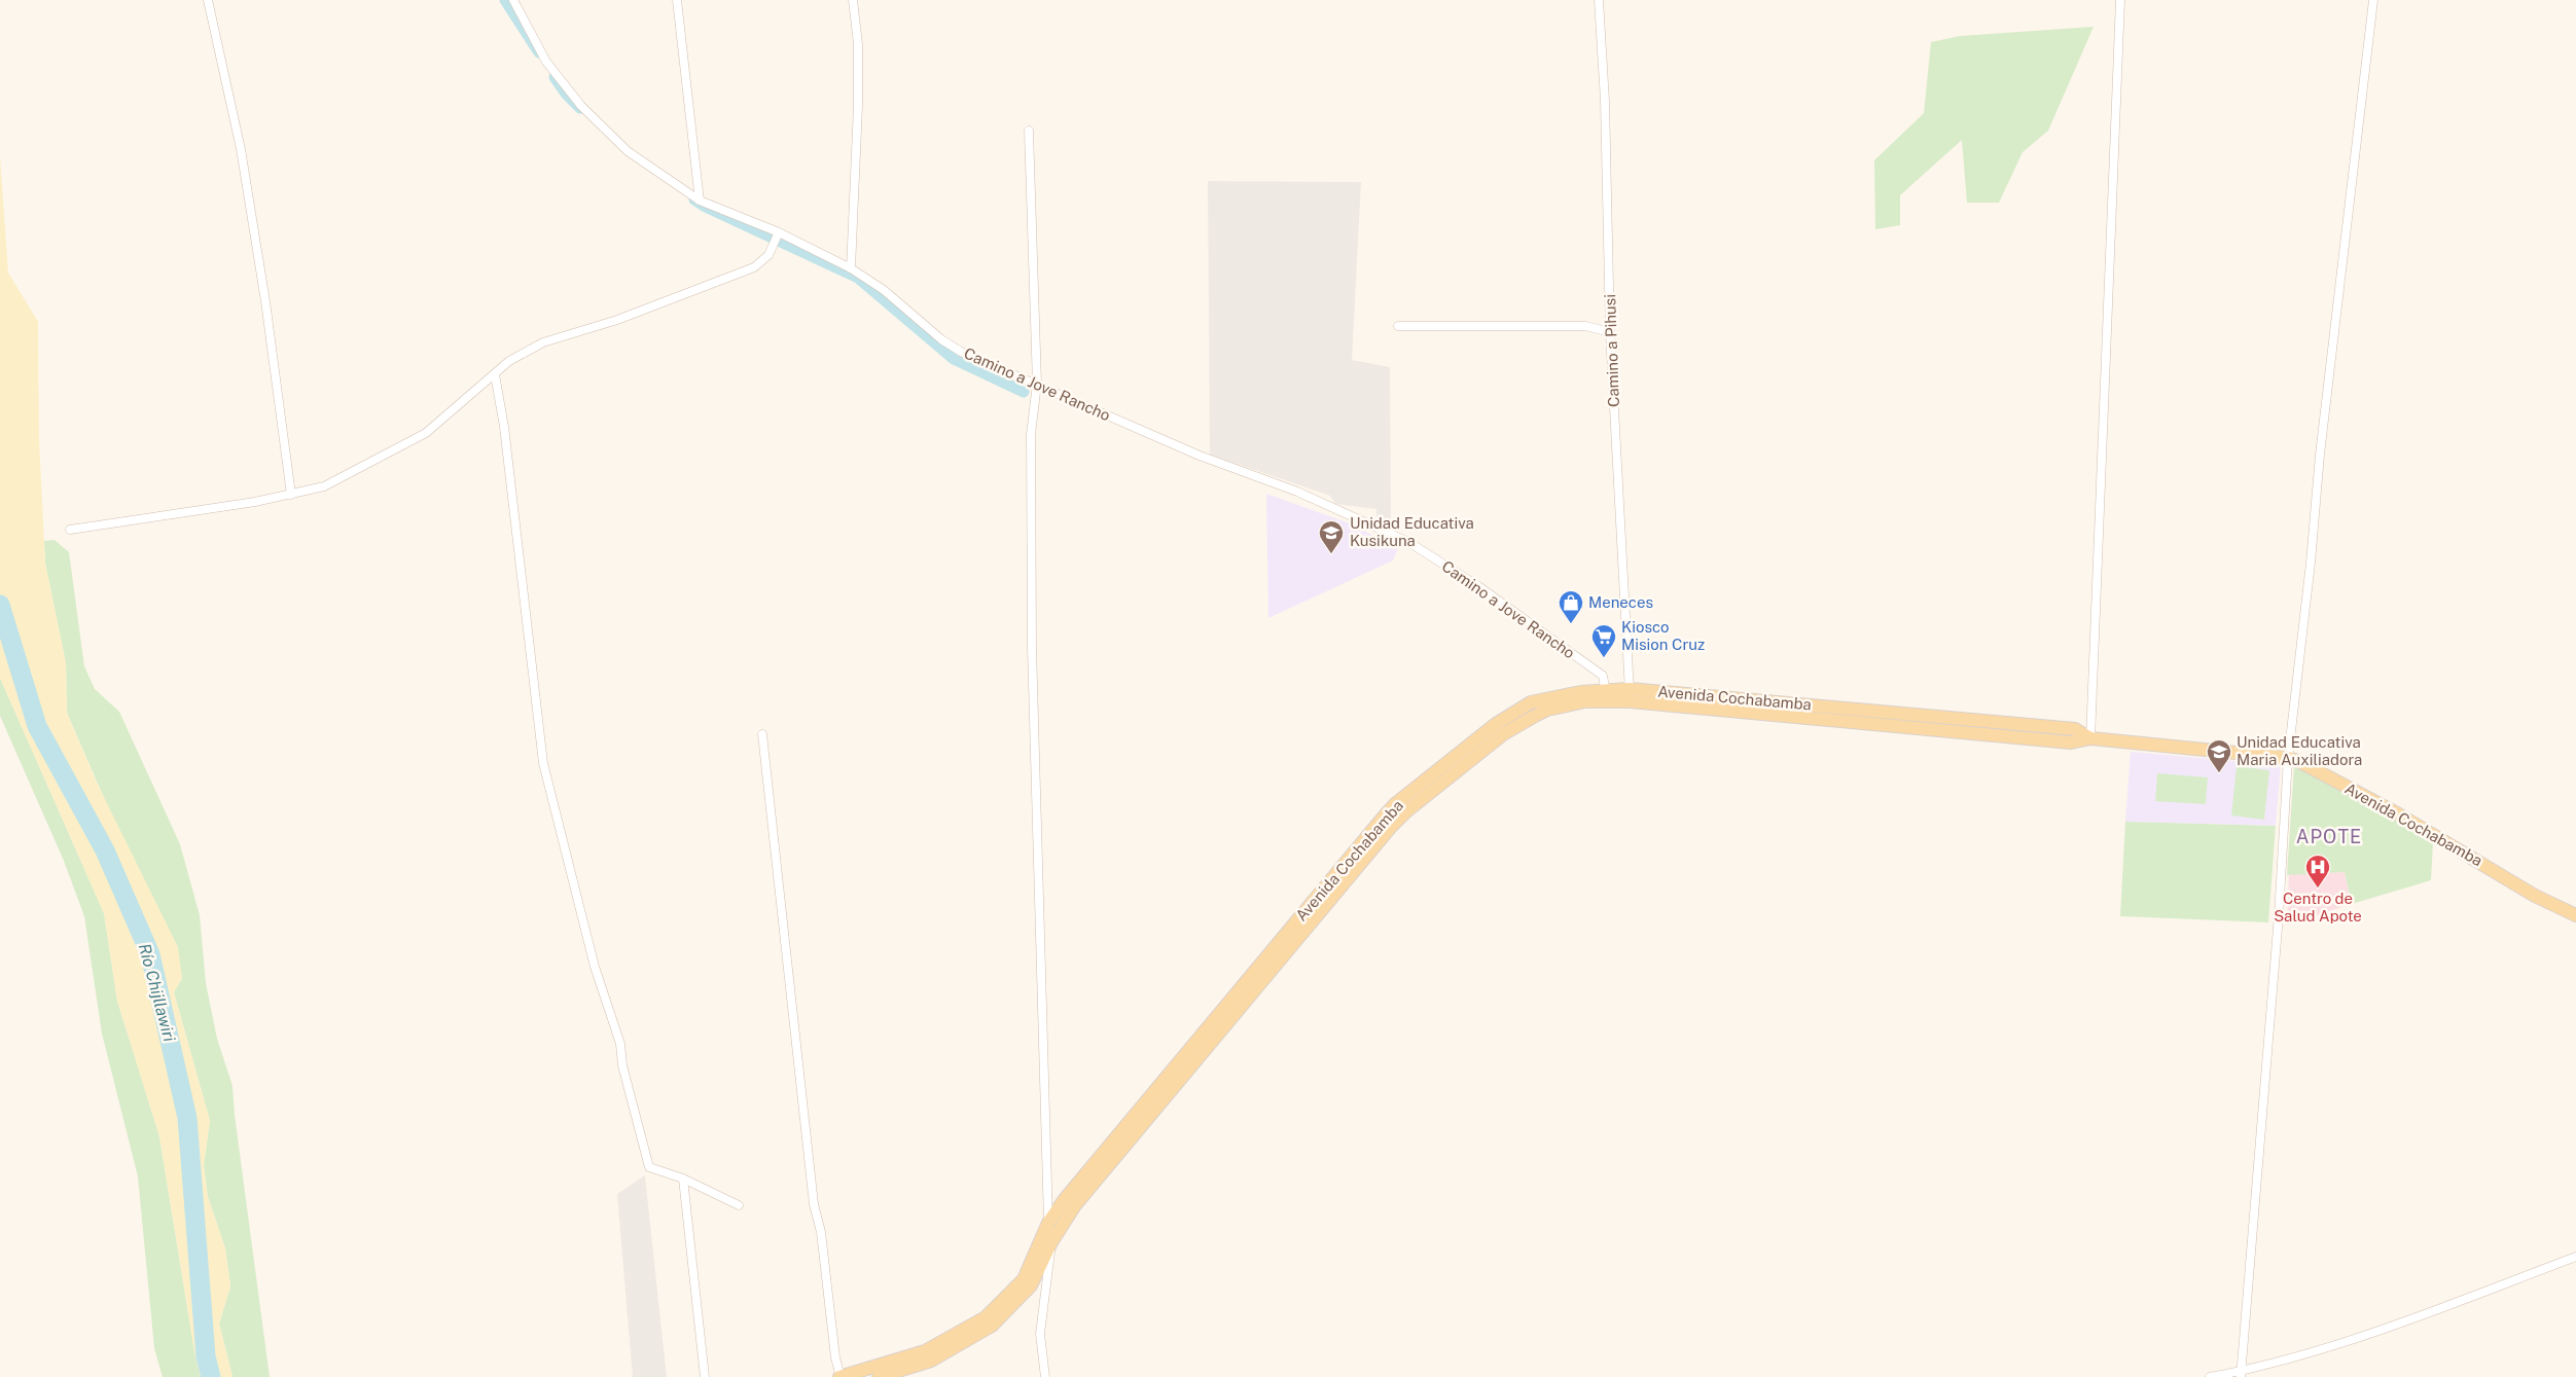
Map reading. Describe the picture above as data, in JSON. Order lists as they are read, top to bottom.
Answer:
{
  "streets": {
    "main road": ["Avenida Cochabamba"],
    "street": ["Camino a Pihusi", "Camino a Jove Rancho"]
  },
  "crossings": [
    ["Camino a Pihusi", "Avenida Cochabamba"],
    ["Camino a Jove Rancho", "Avenida Cochabamba"]
  ],
  "districts": ["APOTE"],
  "water": ["Río Chijllawiri"],
  "places": {
    "school or university": ["Unidad Educativa Kusikuna", "Unidad Educativa Maria Auxiliadora"],
    "shop": ["Meneces"],
    "supermarket": ["Kiosco Mision Cruz"],
    "hospital": ["Centro de Salud Apote"]
  }
}
